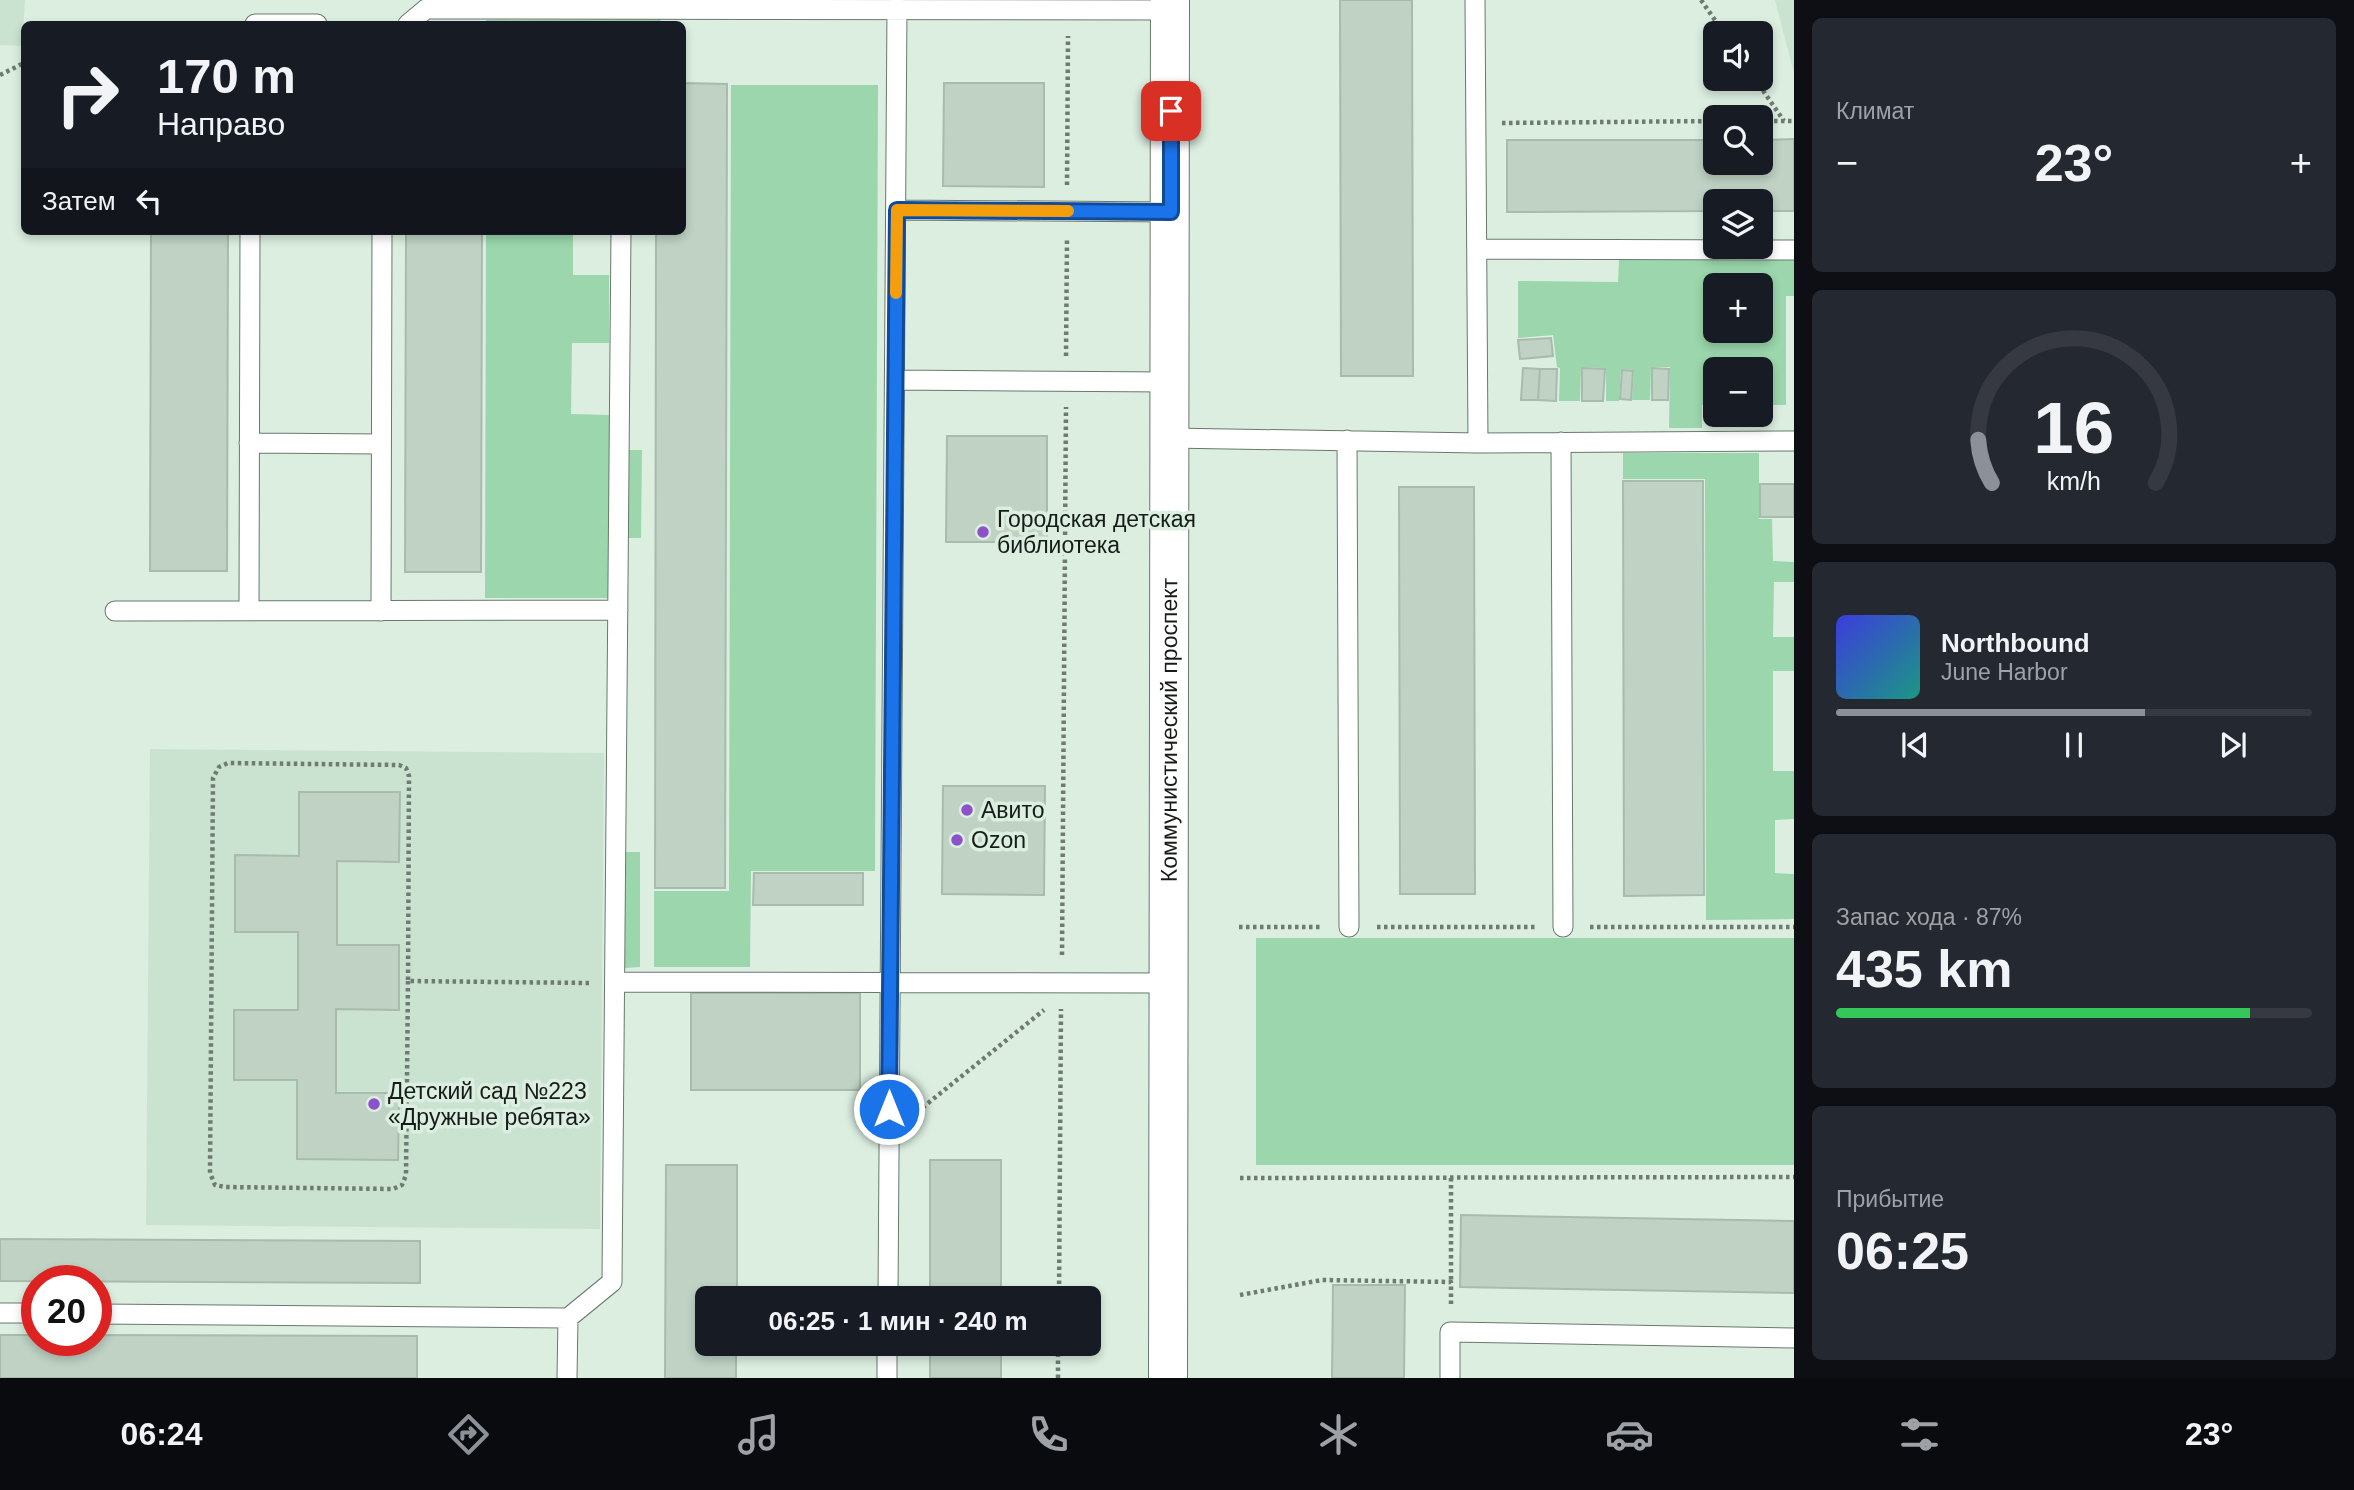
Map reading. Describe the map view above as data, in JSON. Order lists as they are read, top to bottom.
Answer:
{
  "streets": {
    "main road": ["Коммунистический проспект"]
  },
  "places": [
    "Городская детская библиотека",
    "Авито",
    "Ozon",
    "Детский сад №223 «Дружные ребята»"
  ],
  "page": {
    "tile": [
      "Климат",
      ["Запас хода · 87%", "435 km"],
      ["Прибытие", "06:25"]
    ],
    "map_buttons": ["+", "−"],
    "turn": ["170 m", "Направо"],
    "heat": ["−", "23°", "+"],
    "then": "Затем",
    "song": ["Northbound", "June Harbor"],
    "limit": "20",
    "trip": "06:25 · 1 мин · 240 m",
    "tabs": ["06:24", "23°"],
    "gauge": ["16", "km/h"]
  }
}
